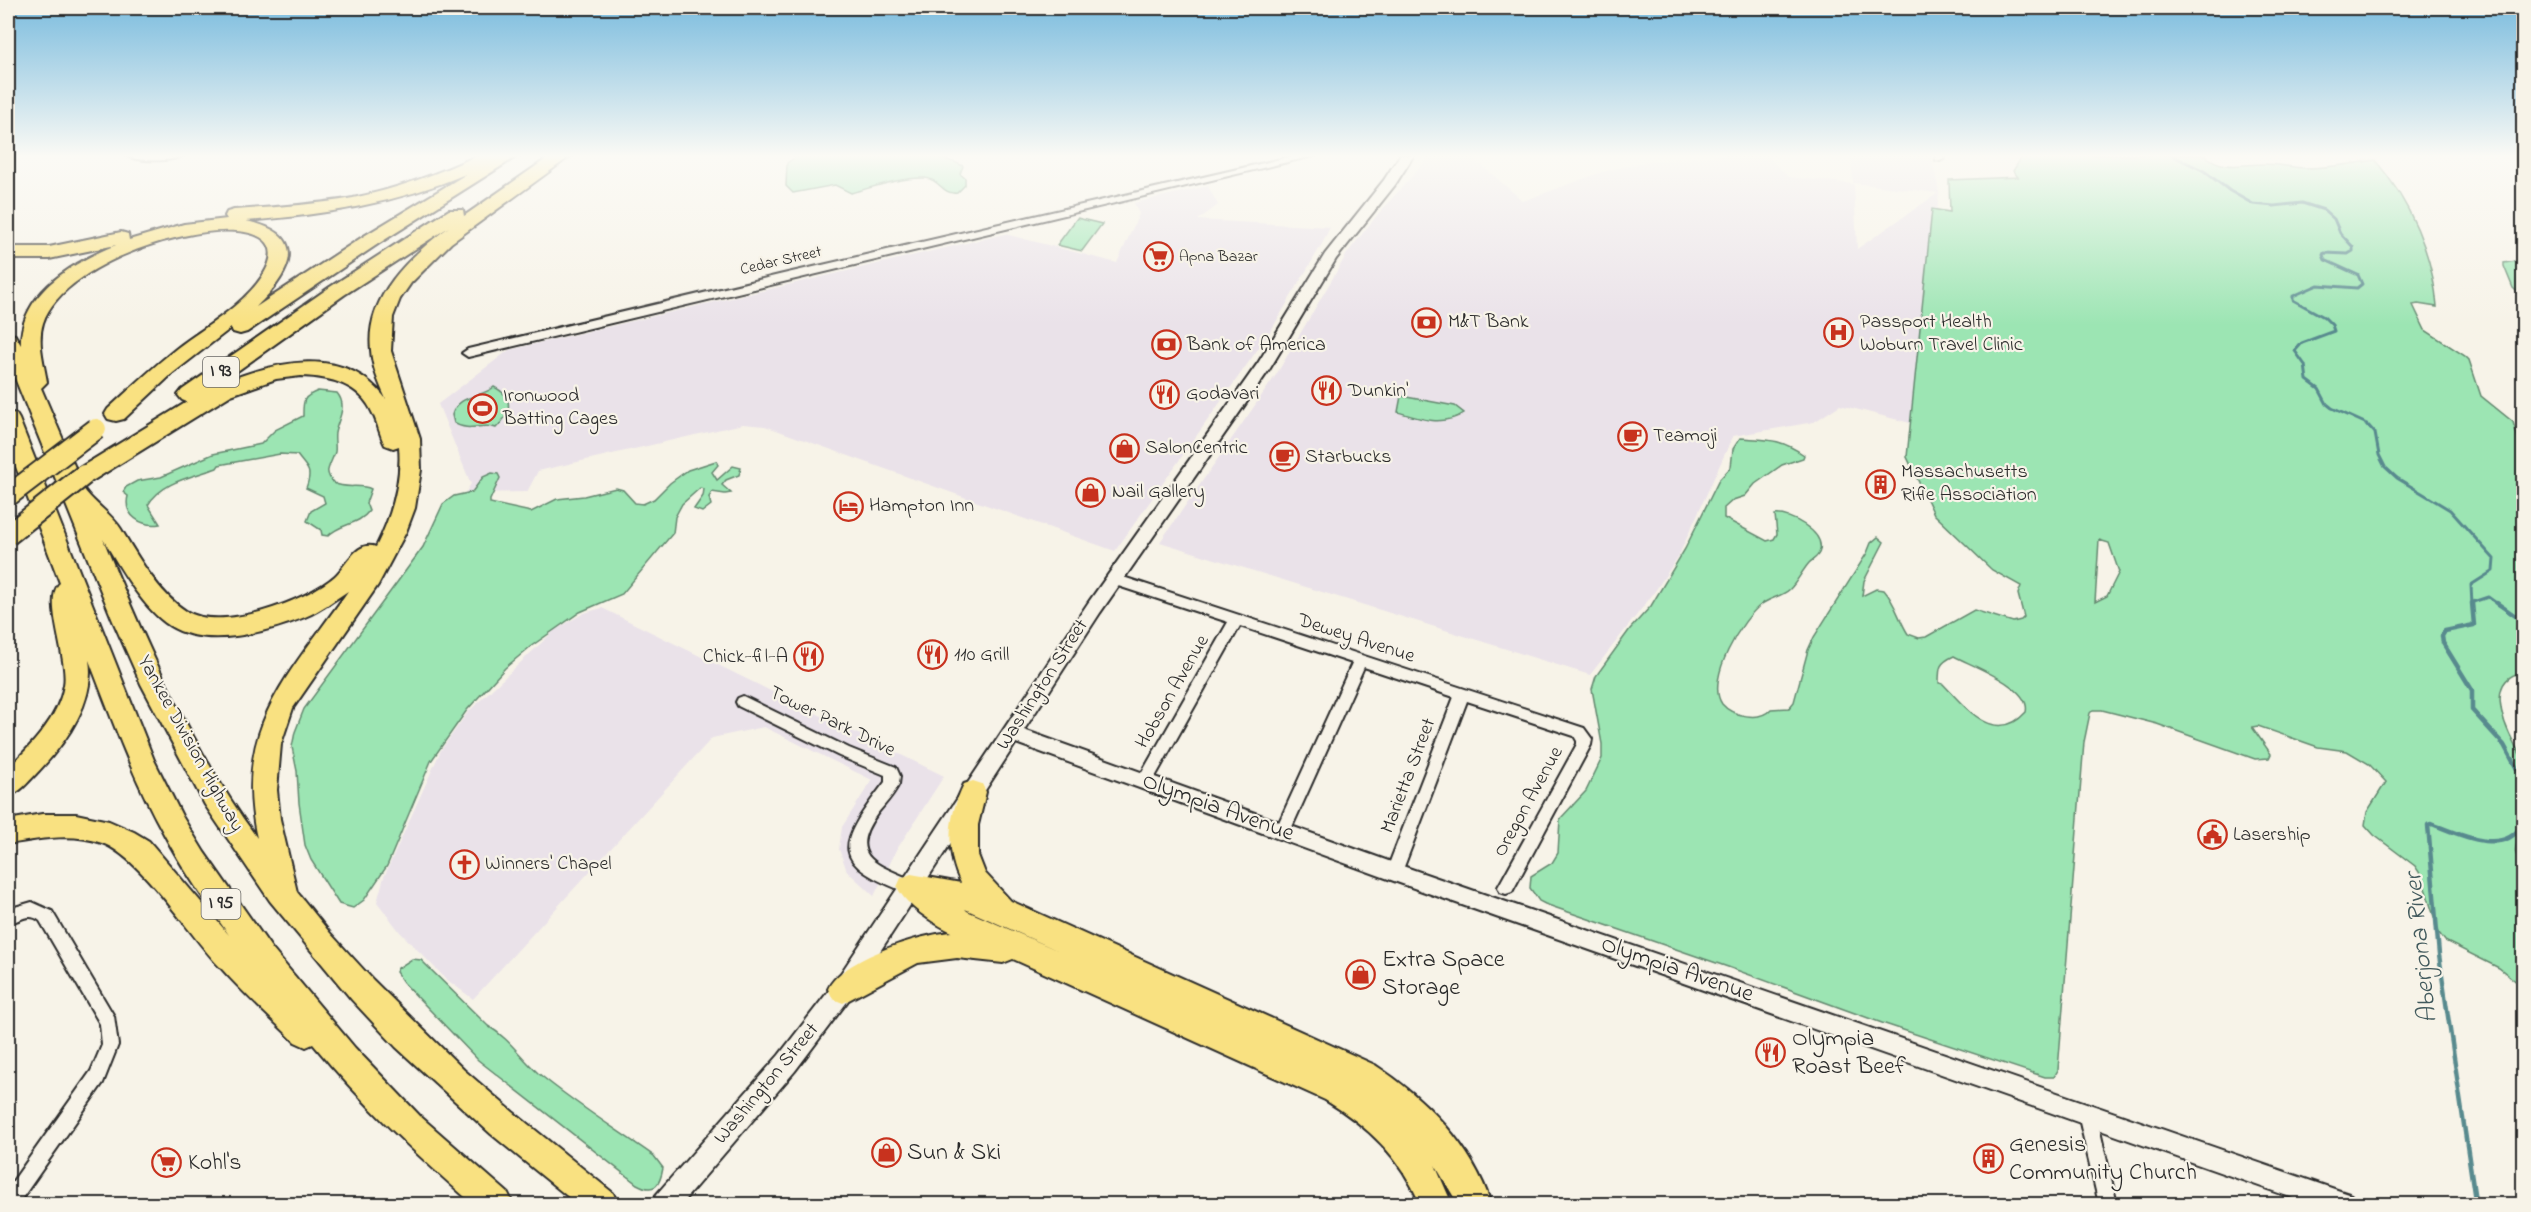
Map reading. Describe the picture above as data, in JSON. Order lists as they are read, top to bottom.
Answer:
{
  "streets": {
    "highway": ["I 93", "Yankee Division Highway", "I 95"],
    "main road": ["Washington Street", "Olympia Avenue"],
    "street": [
      "Cedar Street",
      "Dewey Avenue",
      "Hobson Avenue",
      "Tower Park Drive",
      "Marietta Street",
      "Oregon Avenue"
    ]
  },
  "crossings": [
    ["Dewey Avenue", "Washington Street"],
    ["Dewey Avenue", "Hobson Avenue"],
    ["Dewey Avenue", "Marietta Street"],
    ["Dewey Avenue", "Oregon Avenue"],
    ["Washington Street", "Tower Park Drive"],
    ["Washington Street", "Olympia Avenue"],
    ["Hobson Avenue", "Olympia Avenue"],
    ["Marietta Street", "Olympia Avenue"]
  ],
  "water": ["Aberjona River"],
  "places": {
    "supermarket": ["Apna Bazar", "Kohl's"],
    "bank": ["M&T Bank", "Bank of America"],
    "hospital": ["Passport Health Woburn Travel Clinic"],
    "restaurant": [
      "Dunkin'",
      "Godavari",
      "110 Grill",
      "Chick-fil-A",
      "Olympia Roast Beef"
    ],
    "sports": ["Ironwood Batting Cages"],
    "cafe": ["Teamoji", "Starbucks"],
    "shop": [
      "SalonCentric",
      "Nail Gallery",
      "Extra Space Storage",
      "Sun & Ski"
    ],
    "building": ["Massachusetts Rifle Association", "Genesis Community Church"],
    "hotel": ["Hampton Inn"],
    "public building": ["Lasership"],
    "church": ["Winners' Chapel"]
  }
}
